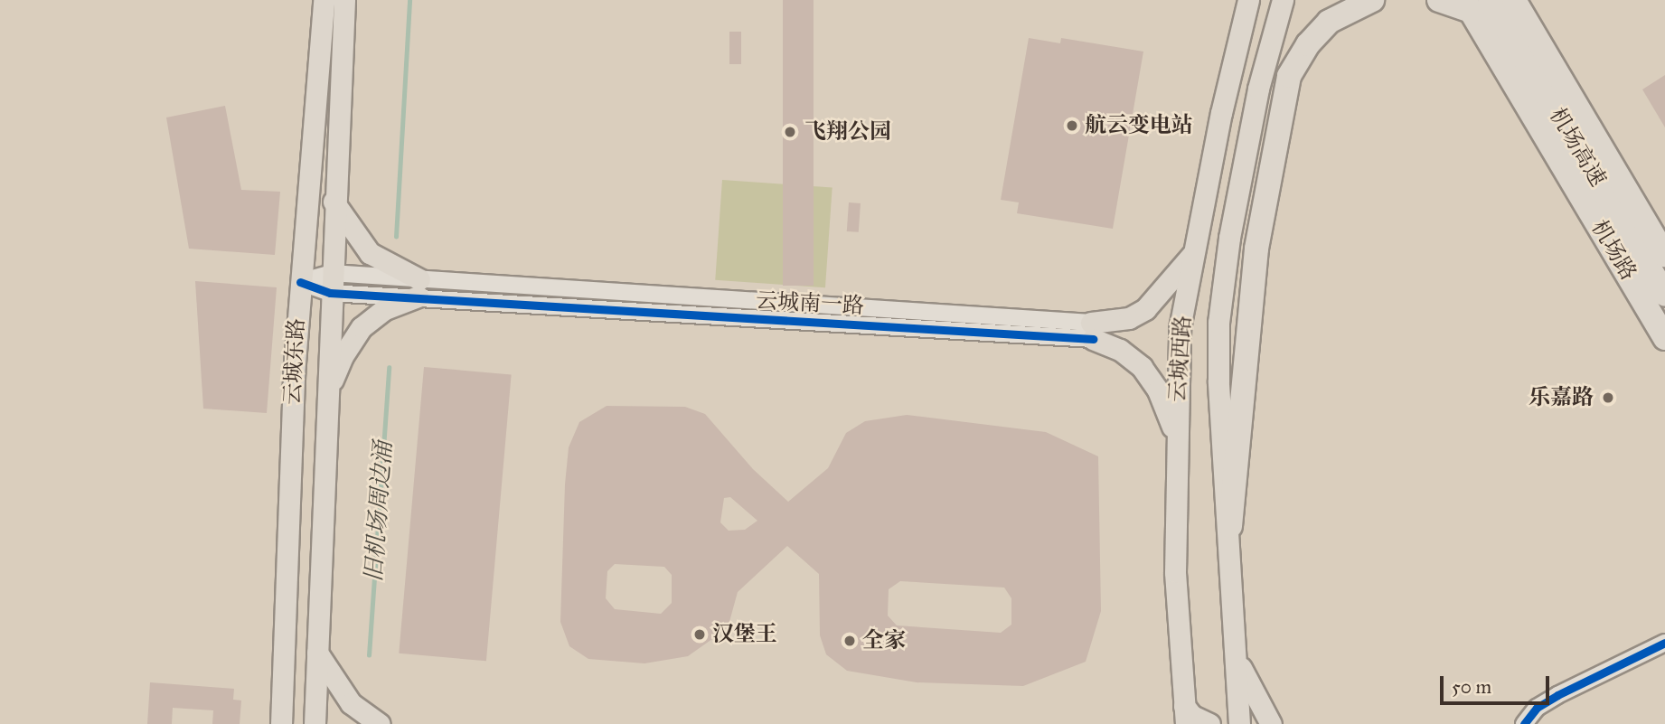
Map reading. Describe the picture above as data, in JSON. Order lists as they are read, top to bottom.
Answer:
{
  "streets": {
    "highway": ["机场高速", "机场路"],
    "main road": ["云城西路", "云城东路"],
    "street": ["云城南一路"]
  },
  "crossings": [
    ["机场高速", "机场路"],
    ["云城南一路", "云城东路"]
  ],
  "water": ["旧机场周边涌"],
  "places": [
    "航云变电站",
    "飞翔公园",
    "乐嘉路",
    "汉堡王",
    "全家"
  ],
  "scale_bar": "50 m"
}
